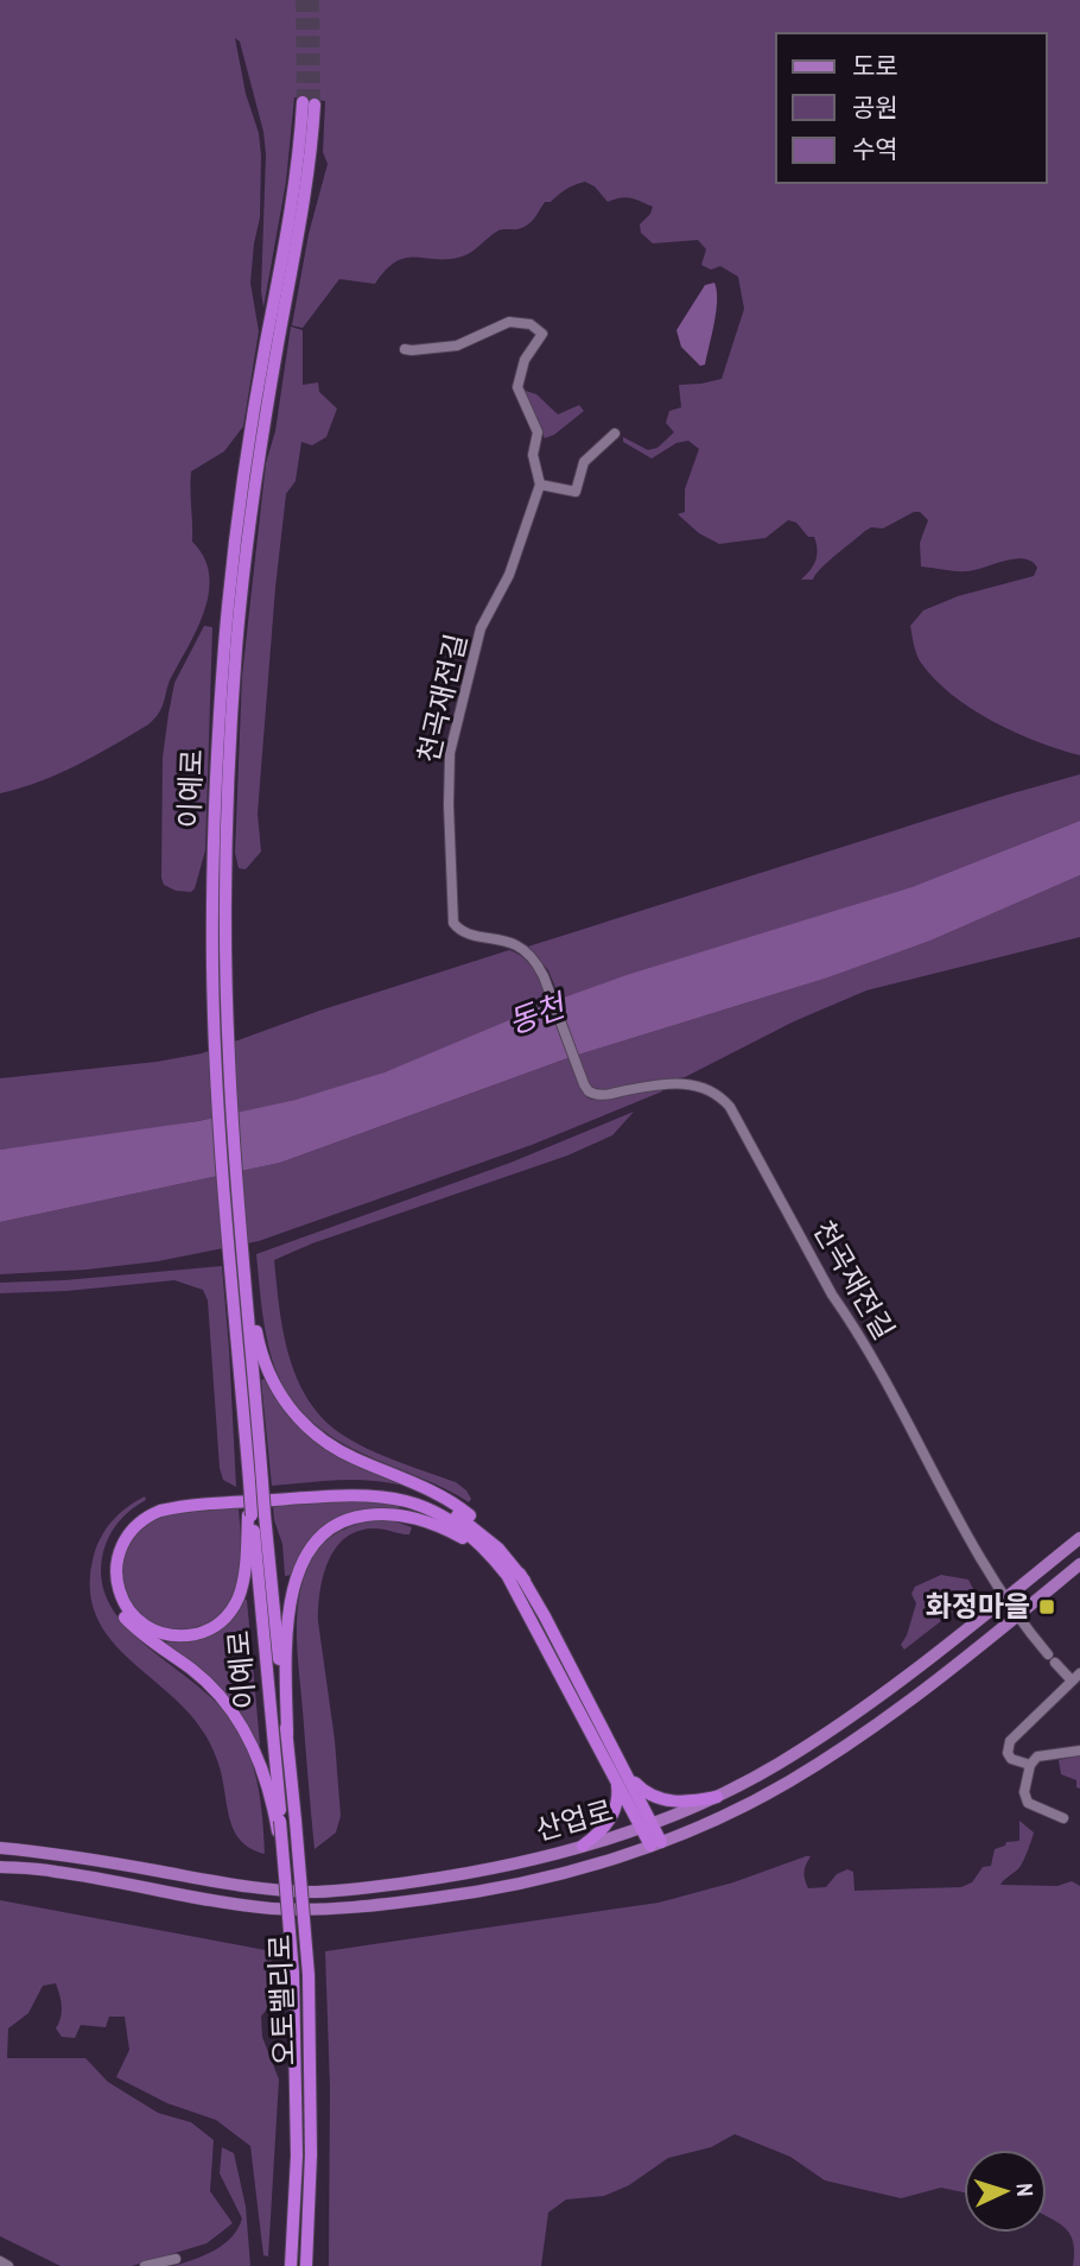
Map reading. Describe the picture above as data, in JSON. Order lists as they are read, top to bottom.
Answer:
{
  "streets": {
    "highway": ["이예로", "오토밸리로"],
    "main road": ["산업로"],
    "street": ["천곡재전길"]
  },
  "crossings": [
    ["천곡재전길", "산업로"],
    ["이예로", "오토밸리로"]
  ],
  "water": ["동천"],
  "places": {
    "transit": ["화정마을"]
  },
  "legend": ["도로", "공원", "수역"],
  "north": "right"
}
